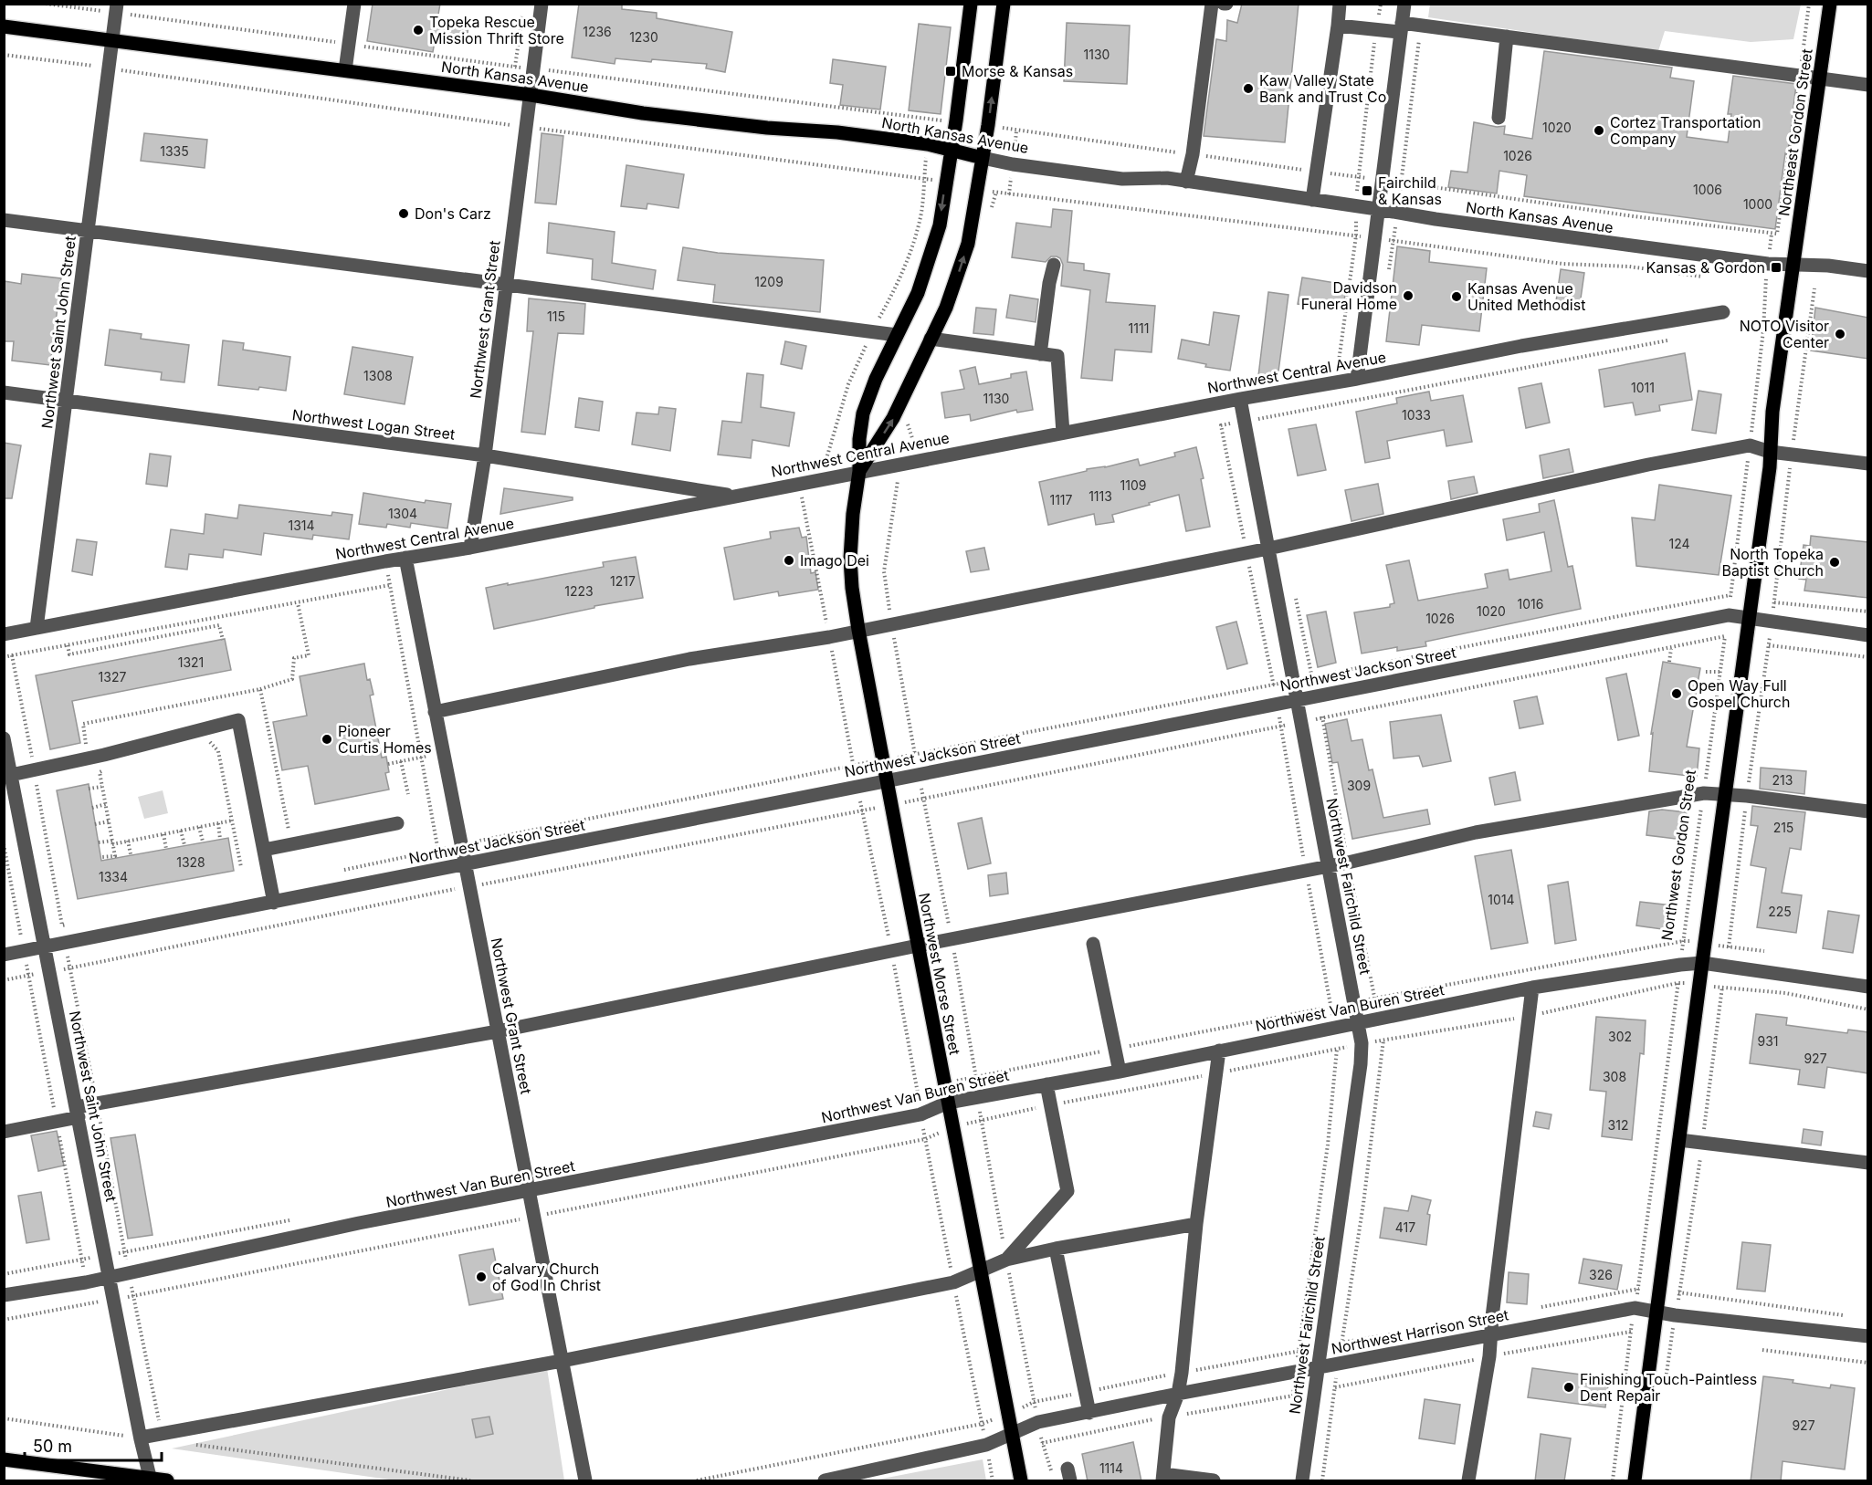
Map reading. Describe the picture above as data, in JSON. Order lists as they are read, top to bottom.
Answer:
{
  "streets": {
    "main road": ["North Kansas Avenue", "Northeast Gordon Street", "Northwest Morse Street"],
    "street": [
      "Northwest Grant Street",
      "Northwest Saint John Street",
      "Northwest Central Avenue",
      "Northwest Logan Street",
      "Northwest Jackson Street",
      "Northwest Fairchild Street",
      "Northwest Van Buren Street",
      "Northwest Harrison Street"
    ],
    "path": ["Northwest Gordon Street"]
  },
  "crossings": [
    ["North Kansas Avenue", "Northeast Gordon Street"],
    ["North Kansas Avenue", "Northwest Grant Street"],
    ["North Kansas Avenue", "Northwest Saint John Street"],
    ["North Kansas Avenue", "Northwest Gordon Street"],
    ["North Kansas Avenue", "Northwest Morse Street"],
    ["Northwest Grant Street", "Northwest Central Avenue"],
    ["Northwest Grant Street", "Northwest Logan Street"],
    ["Northwest Grant Street", "Northwest Jackson Street"],
    ["Northwest Grant Street", "Northwest Van Buren Street"],
    ["Northwest Saint John Street", "Northwest Central Avenue"],
    ["Northwest Saint John Street", "Northwest Logan Street"],
    ["Northwest Saint John Street", "Northwest Jackson Street"],
    ["Northwest Saint John Street", "Northwest Van Buren Street"],
    ["Northwest Central Avenue", "Northwest Logan Street"],
    ["Northwest Central Avenue", "Northwest Fairchild Street"],
    ["Northwest Central Avenue", "Northwest Morse Street"],
    ["Northwest Jackson Street", "Northwest Gordon Street"],
    ["Northwest Jackson Street", "Northwest Fairchild Street"],
    ["Northwest Jackson Street", "Northwest Morse Street"],
    ["Northwest Gordon Street", "Northwest Van Buren Street"],
    ["Northwest Gordon Street", "Northwest Harrison Street"],
    ["Northwest Fairchild Street", "Northwest Van Buren Street"],
    ["Northwest Fairchild Street", "Northwest Harrison Street"],
    ["Northwest Morse Street", "Northwest Van Buren Street"],
    ["Northwest Morse Street", "Northwest Harrison Street"]
  ],
  "places": {
    "other": [
      "Topeka Rescue Mission Thrift Store",
      "Kaw Valley State Bank and Trust Co",
      "Cortez Transportation Company",
      "Don's Carz",
      "Davidson Funeral Home",
      "Kansas Avenue United Methodist",
      "NOTO Visitor Center",
      "Imago Dei",
      "North Topeka Baptist Church",
      "Open Way Full Gospel Church",
      "Pioneer Curtis Homes",
      "Calvary Church of God In Christ",
      "Finishing Touch-Paintless Dent Repair"
    ],
    "transit": ["Morse & Kansas", "Fairchild & Kansas", "Kansas & Gordon"]
  },
  "house_numbers": [
    "1236",
    "1230",
    "1130",
    "1020",
    "1335",
    "1026",
    "1006",
    "1000",
    "1209",
    "115",
    "1111",
    "1308",
    "1011",
    "1130",
    "1033",
    "1109",
    "1113",
    "1117",
    "1304",
    "1314",
    "124",
    "1217",
    "1223",
    "1016",
    "1020",
    "1026",
    "1321",
    "1327",
    "213",
    "309",
    "215",
    "1328",
    "1334",
    "1014",
    "225",
    "302",
    "931",
    "927",
    "308",
    "312",
    "417",
    "326",
    "927",
    "1114"
  ],
  "scale_bar": "50 m"
}
